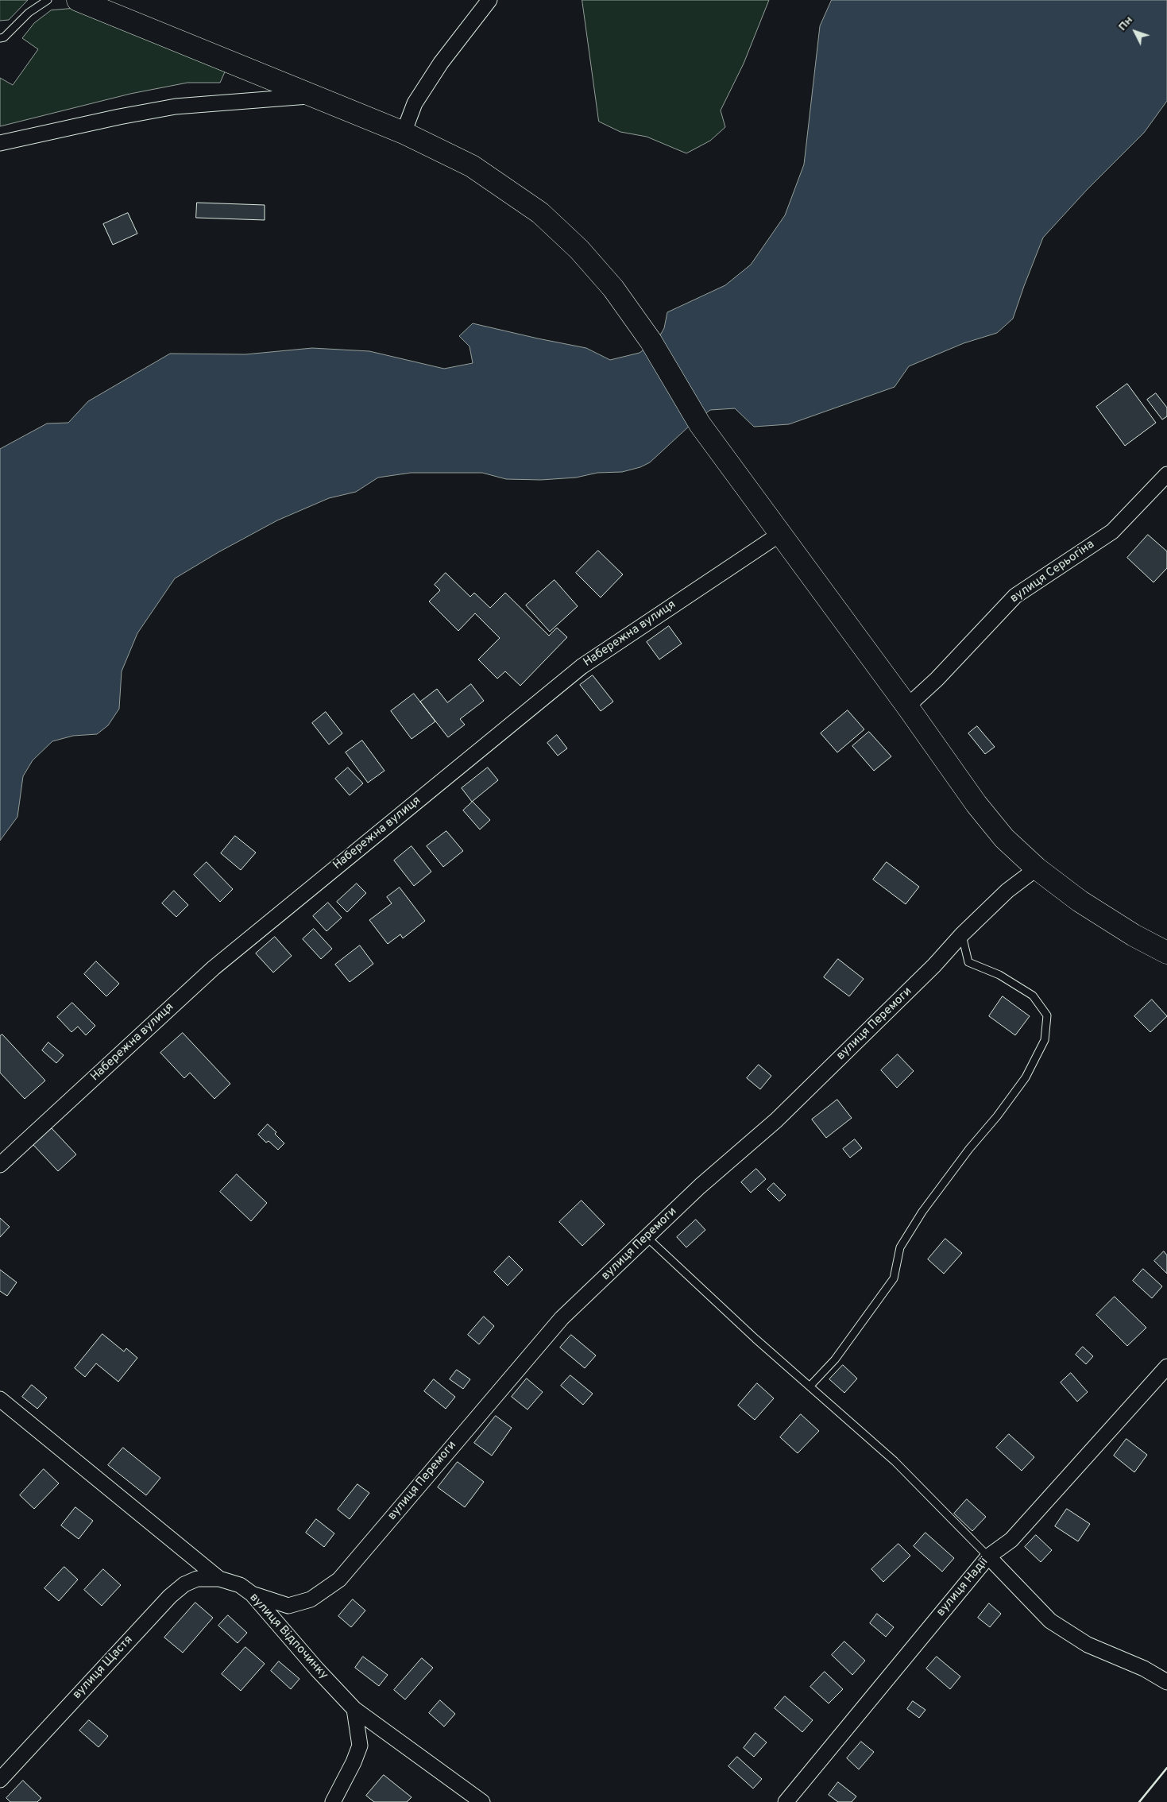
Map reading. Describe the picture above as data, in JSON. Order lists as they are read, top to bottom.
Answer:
{
  "streets": {
    "street": [
      "вулиця Серьогіна",
      "Набережна вулиця",
      "вулиця Перемоги",
      "вулиця Надії",
      "вулиця Відпочинку",
      "вулиця Щастя"
    ]
  },
  "crossings": [
    ["вулиця Перемоги", "вулиця Відпочинку"],
    ["вулиця Відпочинку", "вулиця Щастя"]
  ],
  "north": "top left"
}
